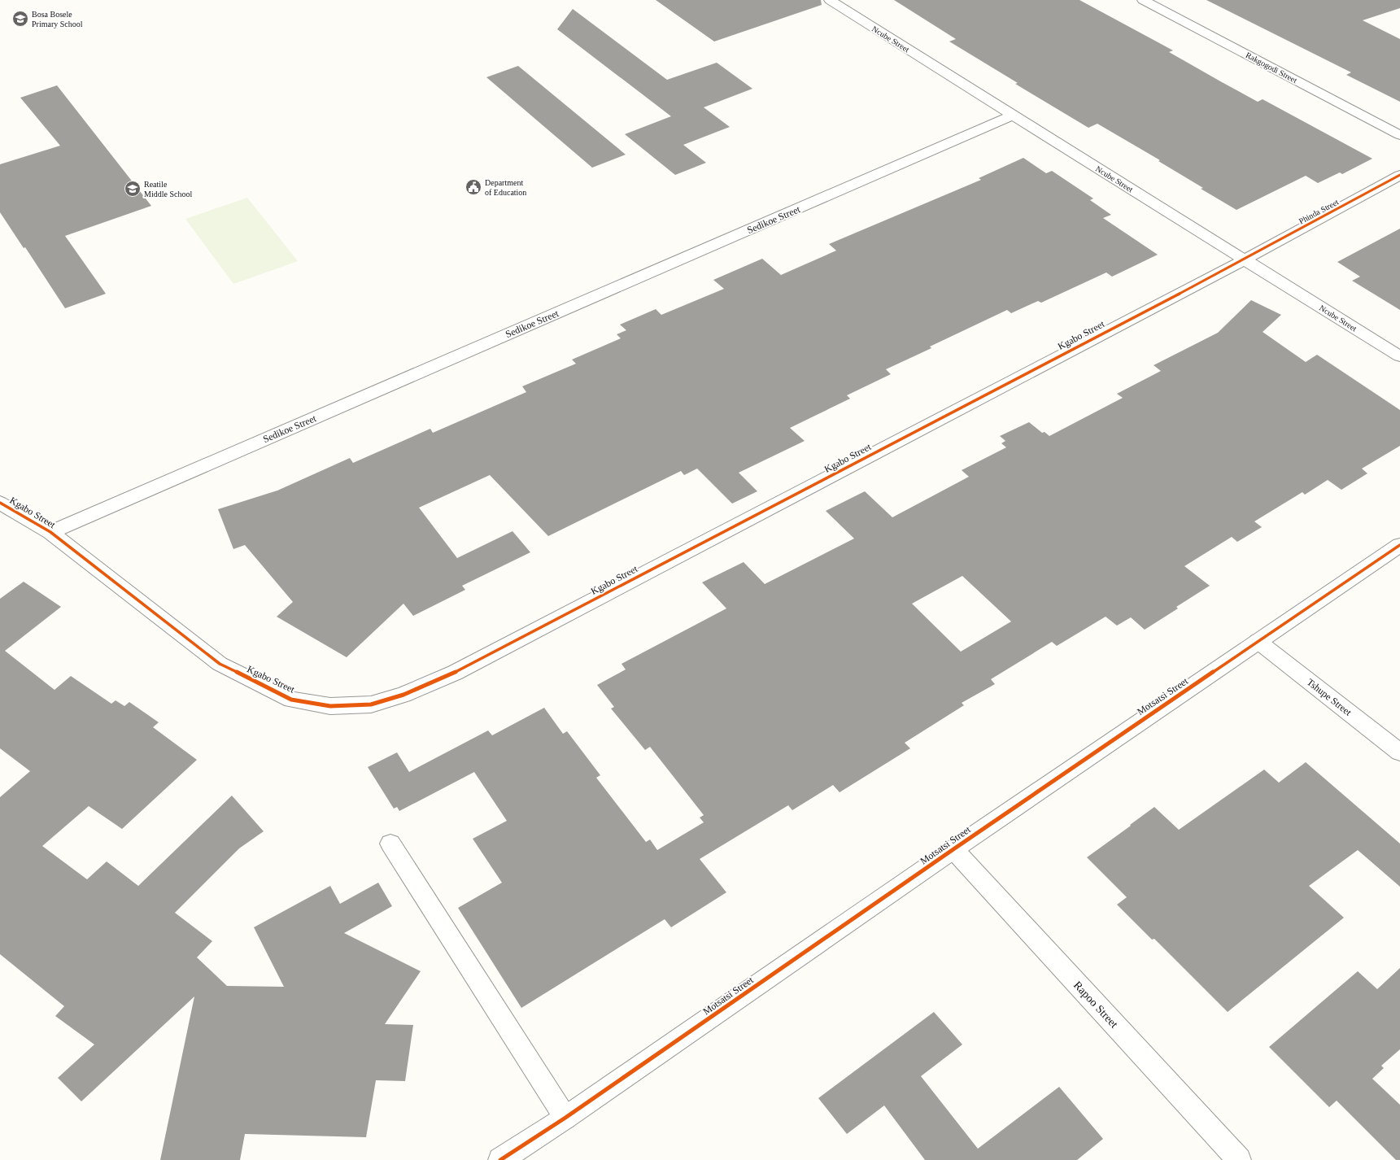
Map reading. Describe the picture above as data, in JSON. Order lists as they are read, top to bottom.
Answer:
{
  "streets": {
    "street": [
      "Ncube Street",
      "Rakgogodi Street",
      "Phinda Street",
      "Sedikoe Street",
      "Kgabo Street",
      "Motsatsi Street",
      "Tshupe Street",
      "Rapoo Street"
    ]
  },
  "crossings": [
    ["Ncube Street", "Phinda Street"],
    ["Ncube Street", "Sedikoe Street"],
    ["Ncube Street", "Kgabo Street"],
    ["Phinda Street", "Kgabo Street"],
    ["Sedikoe Street", "Kgabo Street"],
    ["Motsatsi Street", "Tshupe Street"],
    ["Motsatsi Street", "Rapoo Street"]
  ],
  "places": {
    "school or university": ["Bosa Bosele Primary School", "Reatile Middle School"],
    "public building": ["Department of Education"]
  }
}
